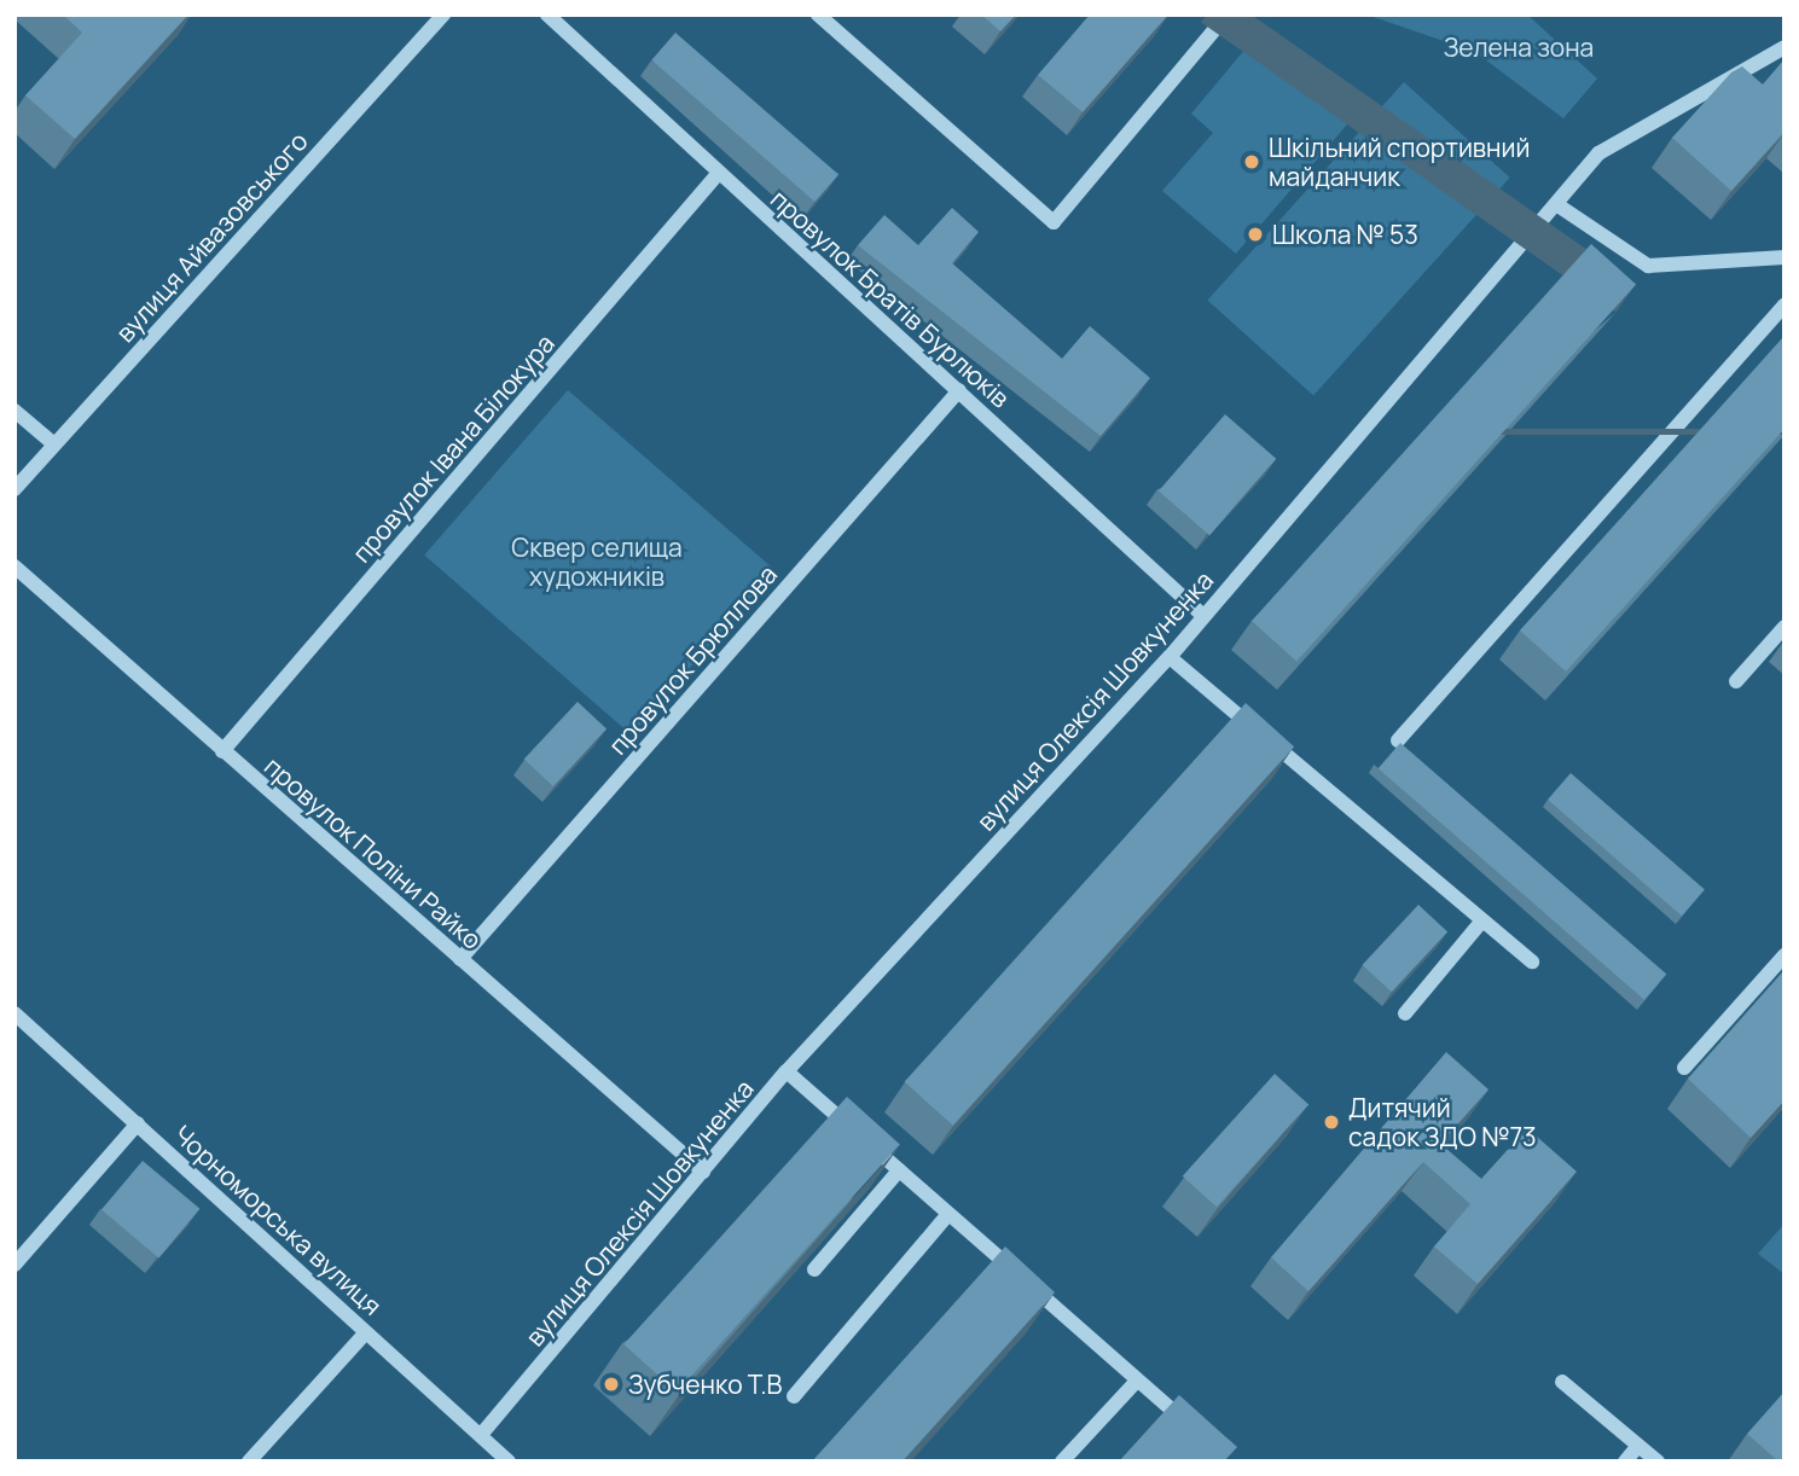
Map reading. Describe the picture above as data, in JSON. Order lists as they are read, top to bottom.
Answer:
{
  "streets": {
    "street": [
      "вулиця Айвазовського",
      "провулок Братів Бурлюків",
      "провулок Івана Білокура",
      "провулок Брюллова",
      "вулиця Олексія Шовкуненка",
      "провулок Поліни Райко",
      "Чорноморська вулиця"
    ]
  },
  "crossings": [
    ["провулок Братів Бурлюків", "провулок Івана Білокура"],
    ["провулок Братів Бурлюків", "провулок Брюллова"],
    ["провулок Братів Бурлюків", "вулиця Олексія Шовкуненка"],
    ["провулок Івана Білокура", "провулок Поліни Райко"],
    ["провулок Брюллова", "провулок Поліни Райко"],
    ["вулиця Олексія Шовкуненка", "провулок Поліни Райко"],
    ["вулиця Олексія Шовкуненка", "Чорноморська вулиця"]
  ],
  "parks": ["Зелена зона", "Сквер селища художників"],
  "places": [
    "Шкільний спортивний майданчик",
    "Школа № 53",
    "Дитячий садок ЗДО №73",
    "Зубченко Т.В"
  ]
}
